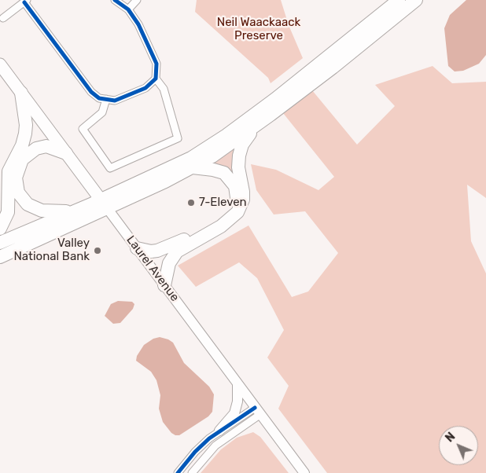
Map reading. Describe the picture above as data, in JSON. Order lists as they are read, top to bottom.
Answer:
{
  "streets": {
    "main road": ["Laurel Avenue"]
  },
  "parks": ["Neil Waackaack Preserve"],
  "places": ["7-Eleven", "Valley National Bank"],
  "north": "top left"
}
